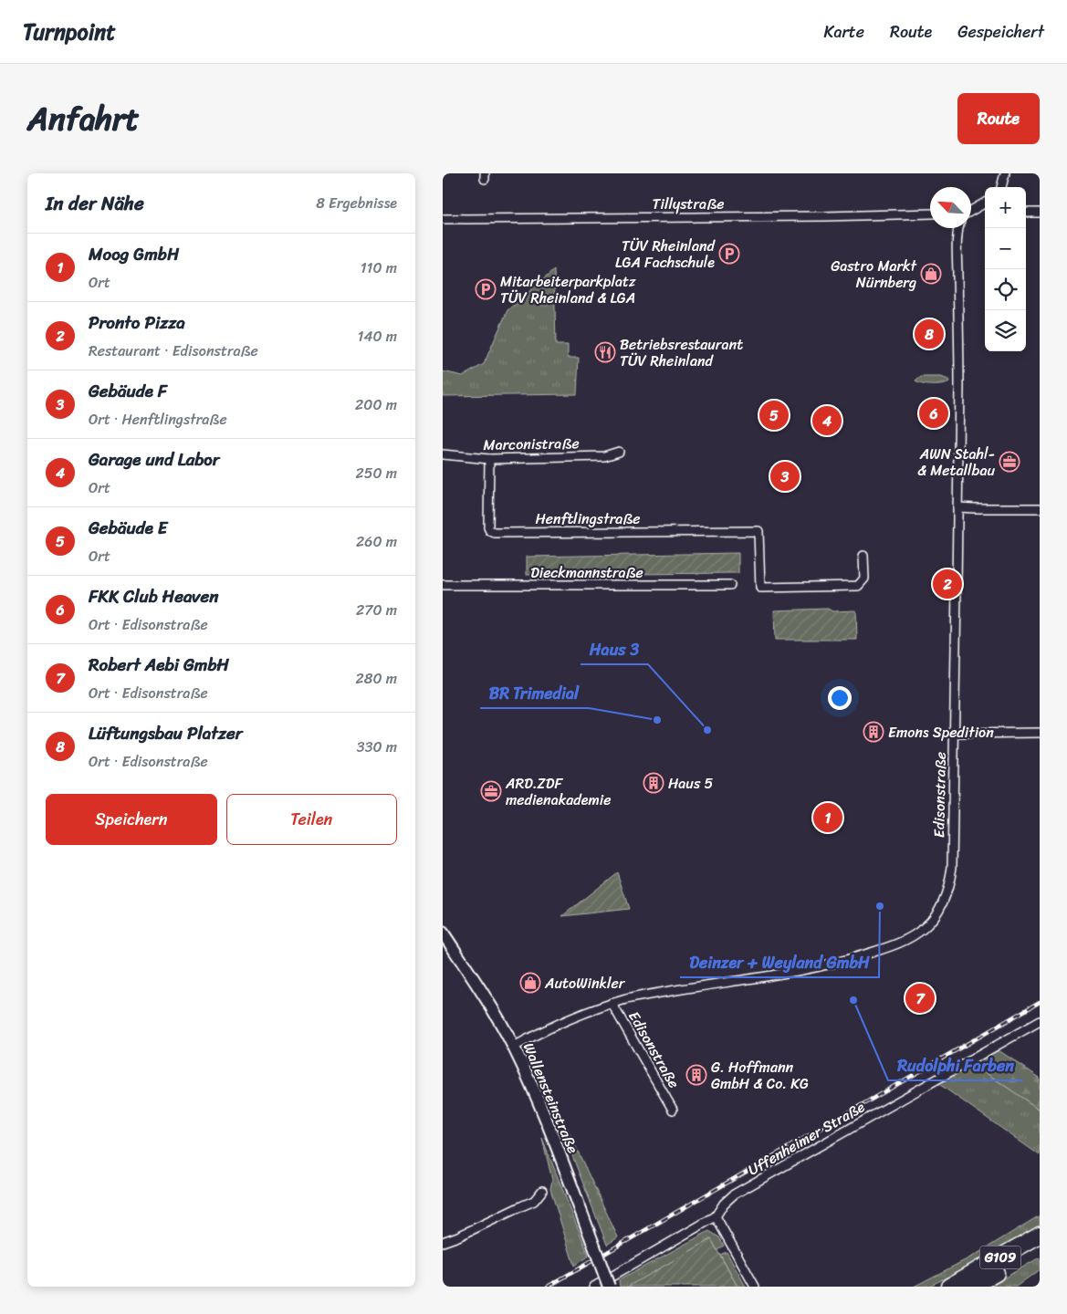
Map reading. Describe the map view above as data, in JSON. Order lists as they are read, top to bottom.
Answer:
{
  "streets": {
    "highway": ["G109"],
    "street": [
      "Tillystraße",
      "Marconistraße",
      "Henftlingstraße",
      "Dieckmannstraße",
      "Edisonstraße",
      "Wallensteinstraße",
      "Uffenheimer Straße"
    ]
  },
  "crossings": [
    ["Marconistraße", "Henftlingstraße"],
    ["Edisonstraße", "Wallensteinstraße"]
  ],
  "places": {
    "parking": ["TÜV Rheinland LGA Fachschule", "Mitarbeiterparkplatz TÜV Rheinland & LGA"],
    "shop": ["Gastro Markt Nürnberg", "AutoWinkler"],
    "restaurant": ["Betriebsrestaurant TÜV Rheinland"],
    "office": ["AWN Stahl- & Metallbau", "ARD.ZDF medienakademie"],
    "other": [
      "BR Trimedial",
      "Haus 3",
      "Deinzer + Weyland GmbH",
      "Rudolphi Farben"
    ],
    "building": ["Emons Spedition", "Haus 5", "G. Hoffmann GmbH & Co. KG"]
  },
  "north": "top left",
  "page": {
    "header": "Turnpoint",
    "nav": ["Karte", "Route", "Gespeichert"],
    "title": "Anfahrt",
    "buttons": [
      "Route",
      ["Speichern", "Teilen"]
    ],
    "heading": ["In der Nähe", "8 Ergebnisse"],
    "map_buttons": ["+", "−"],
    "list": [
      {
        "mark": "1",
        "name": "Moog GmbH",
        "note": "Ort",
        "value": "110 m"
      },
      {
        "mark": "2",
        "name": "Pronto Pizza",
        "note": "Restaurant · Edisonstraße",
        "value": "140 m"
      },
      {
        "mark": "3",
        "name": "Gebäude F",
        "note": "Ort · Henftlingstraße",
        "value": "200 m"
      },
      {
        "mark": "4",
        "name": "Garage und Labor",
        "note": "Ort",
        "value": "250 m"
      },
      {
        "mark": "5",
        "name": "Gebäude E",
        "note": "Ort",
        "value": "260 m"
      },
      {
        "mark": "6",
        "name": "FKK Club Heaven",
        "note": "Ort · Edisonstraße",
        "value": "270 m"
      },
      {
        "mark": "7",
        "name": "Robert Aebi GmbH",
        "note": "Ort · Edisonstraße",
        "value": "280 m"
      },
      {
        "mark": "8",
        "name": "Lüftungsbau Platzer",
        "note": "Ort · Edisonstraße",
        "value": "330 m"
      }
    ],
    "pins": [
      "8",
      "6",
      "5",
      "4",
      "3",
      "2",
      "1",
      "7"
    ]
  }
}
